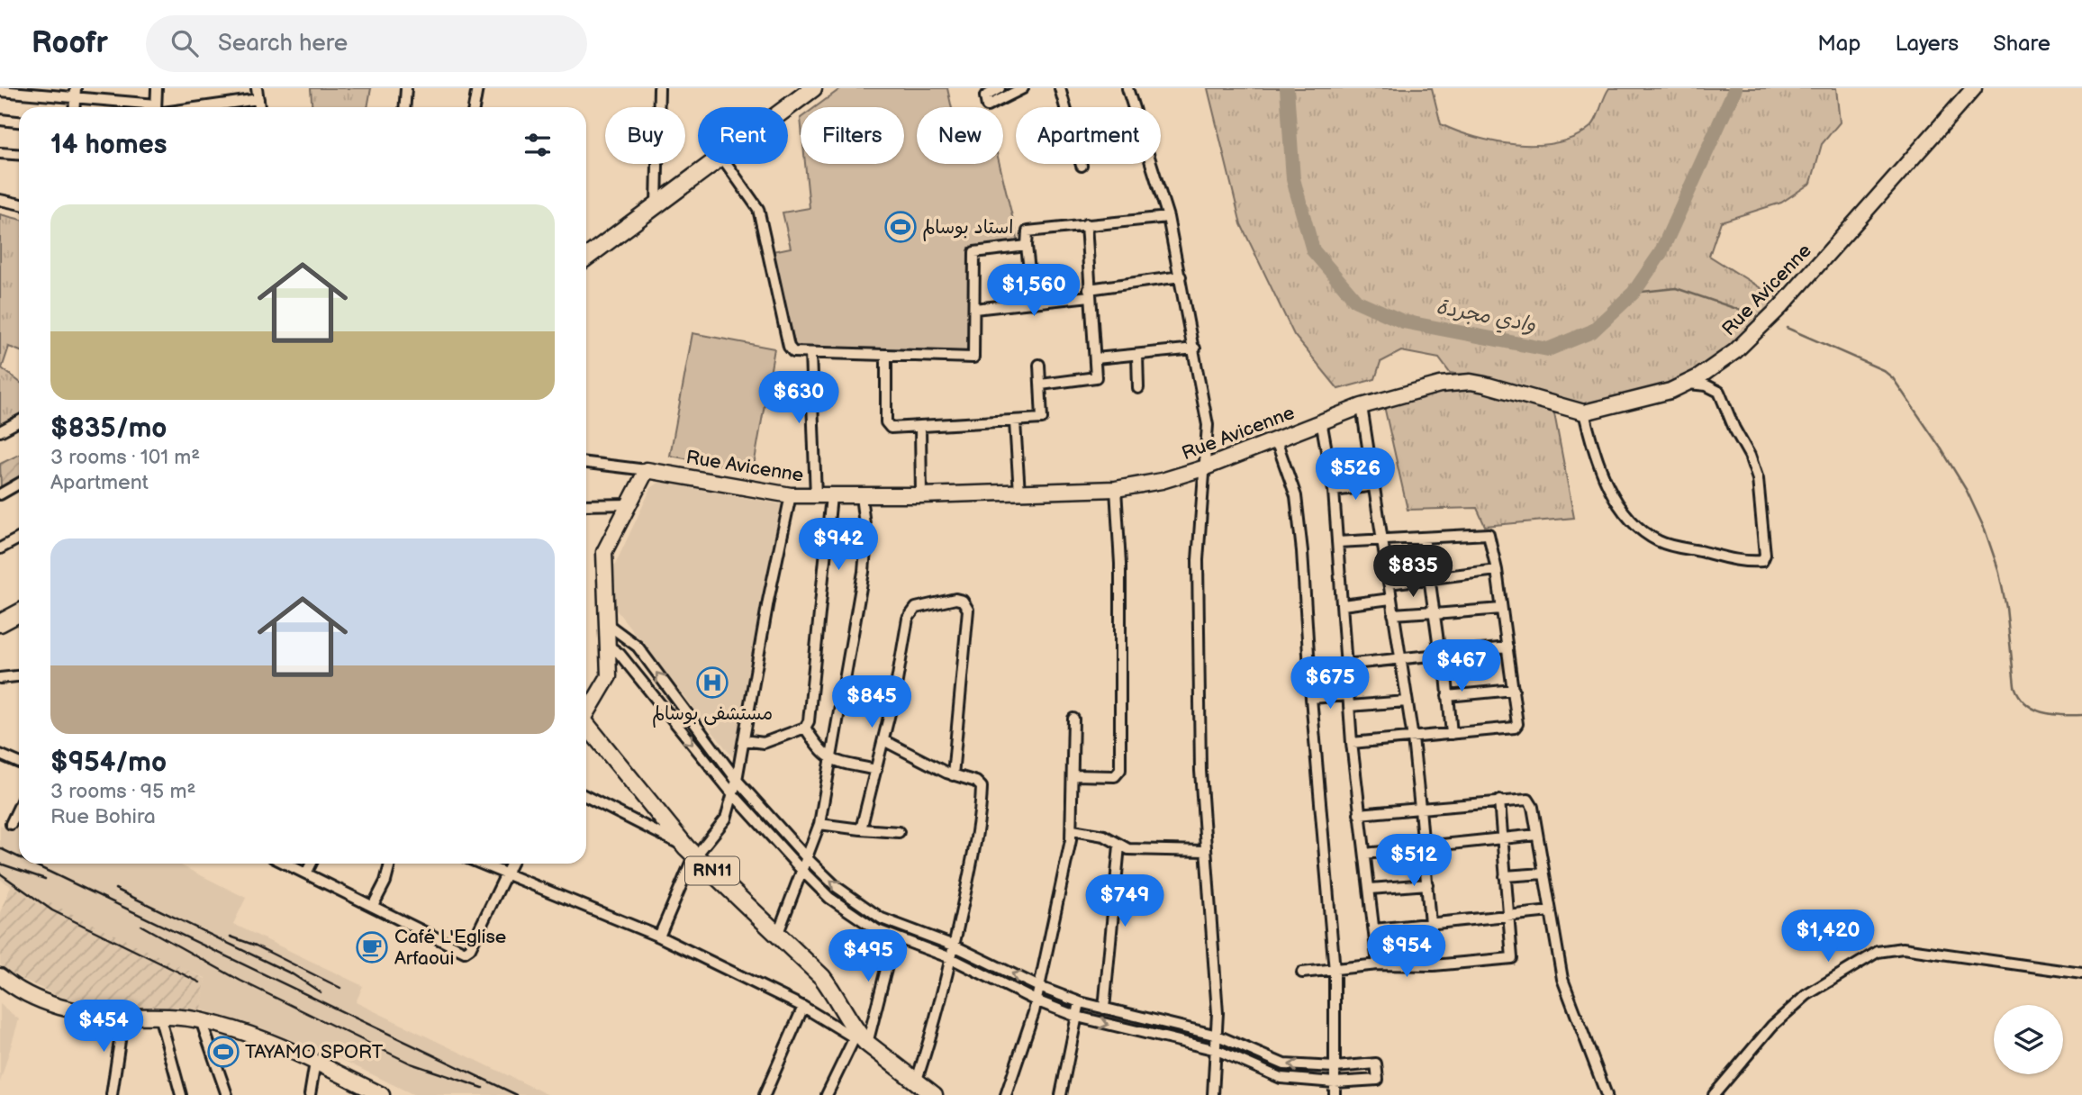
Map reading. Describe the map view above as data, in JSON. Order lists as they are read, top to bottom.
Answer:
{
  "streets": {
    "main road": ["RN11"],
    "street": ["Rue Avicenne"]
  },
  "water": ["وادي مجردة"],
  "places": {
    "sports": ["استاد بوسالم", "TAYAMO SPORT"],
    "hospital": ["مستشفى بوسالم"],
    "cafe": ["Café L'Eglise Arfaoui"]
  },
  "page": {
    "header": "Roofr",
    "search": "Search here",
    "nav": ["Map", "Layers", "Share"],
    "chip": [
      "Buy",
      "Rent",
      "Filters",
      "New",
      "Apartment"
    ],
    "heading": "14 homes",
    "list": [
      {
        "name": "$835/mo",
        "note": "3 rooms · 101 m² · Apartment"
      },
      {
        "name": "$954/mo",
        "note": "3 rooms · 95 m² · Rue Bohira"
      }
    ],
    "price": [
      "$1,560",
      "$630",
      "$526",
      "$942",
      "$835",
      "$467",
      "$675",
      "$845",
      "$512",
      "$749",
      "$1,420",
      "$954",
      "$495",
      "$454"
    ]
  }
}
